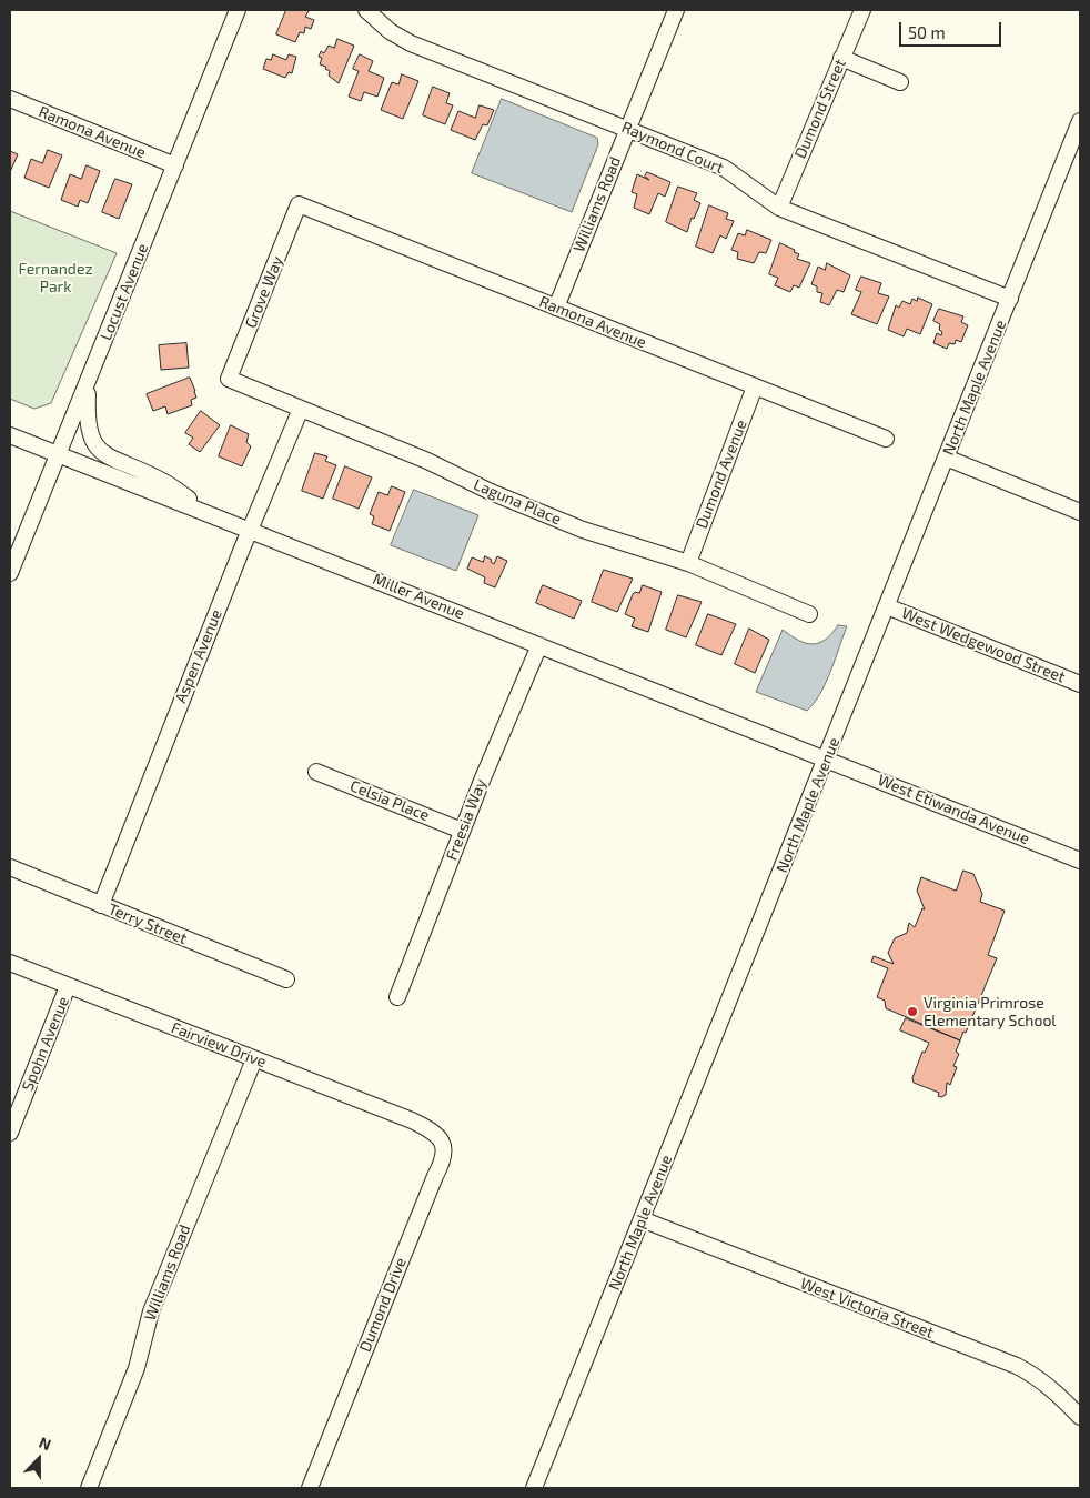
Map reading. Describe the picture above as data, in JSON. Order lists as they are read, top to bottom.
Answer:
{
  "streets": {
    "street": [
      "Dumond Street",
      "Ramona Avenue",
      "Raymond Court",
      "Williams Road",
      "Locust Avenue",
      "Grove Way",
      "North Maple Avenue",
      "Dumond Avenue",
      "Laguna Place",
      "Miller Avenue",
      "West Wedgewood Street",
      "Aspen Avenue",
      "Celsia Place",
      "West Etiwanda Avenue",
      "Freesia Way",
      "Terry Street",
      "Spohn Avenue",
      "Fairview Drive",
      "Dumond Drive",
      "West Victoria Street"
    ]
  },
  "crossings": [
    ["Dumond Street", "Raymond Court"],
    ["Ramona Avenue", "Williams Road"],
    ["Ramona Avenue", "Locust Avenue"],
    ["Ramona Avenue", "Grove Way"],
    ["Ramona Avenue", "Dumond Avenue"],
    ["Raymond Court", "Williams Road"],
    ["Raymond Court", "North Maple Avenue"],
    ["Williams Road", "Fairview Drive"],
    ["Locust Avenue", "Miller Avenue"],
    ["Grove Way", "Laguna Place"],
    ["North Maple Avenue", "Miller Avenue"],
    ["North Maple Avenue", "West Wedgewood Street"],
    ["North Maple Avenue", "West Etiwanda Avenue"],
    ["North Maple Avenue", "West Victoria Street"],
    ["Dumond Avenue", "Laguna Place"],
    ["Laguna Place", "Aspen Avenue"],
    ["Miller Avenue", "Aspen Avenue"],
    ["Miller Avenue", "West Etiwanda Avenue"],
    ["Miller Avenue", "Freesia Way"],
    ["Aspen Avenue", "Terry Street"],
    ["Celsia Place", "Freesia Way"],
    ["Spohn Avenue", "Fairview Drive"],
    ["Fairview Drive", "Dumond Drive"]
  ],
  "parks": ["Fernandez Park"],
  "places": ["Virginia Primrose Elementary School"],
  "scale_bar": "50 m",
  "north": "top"
}
